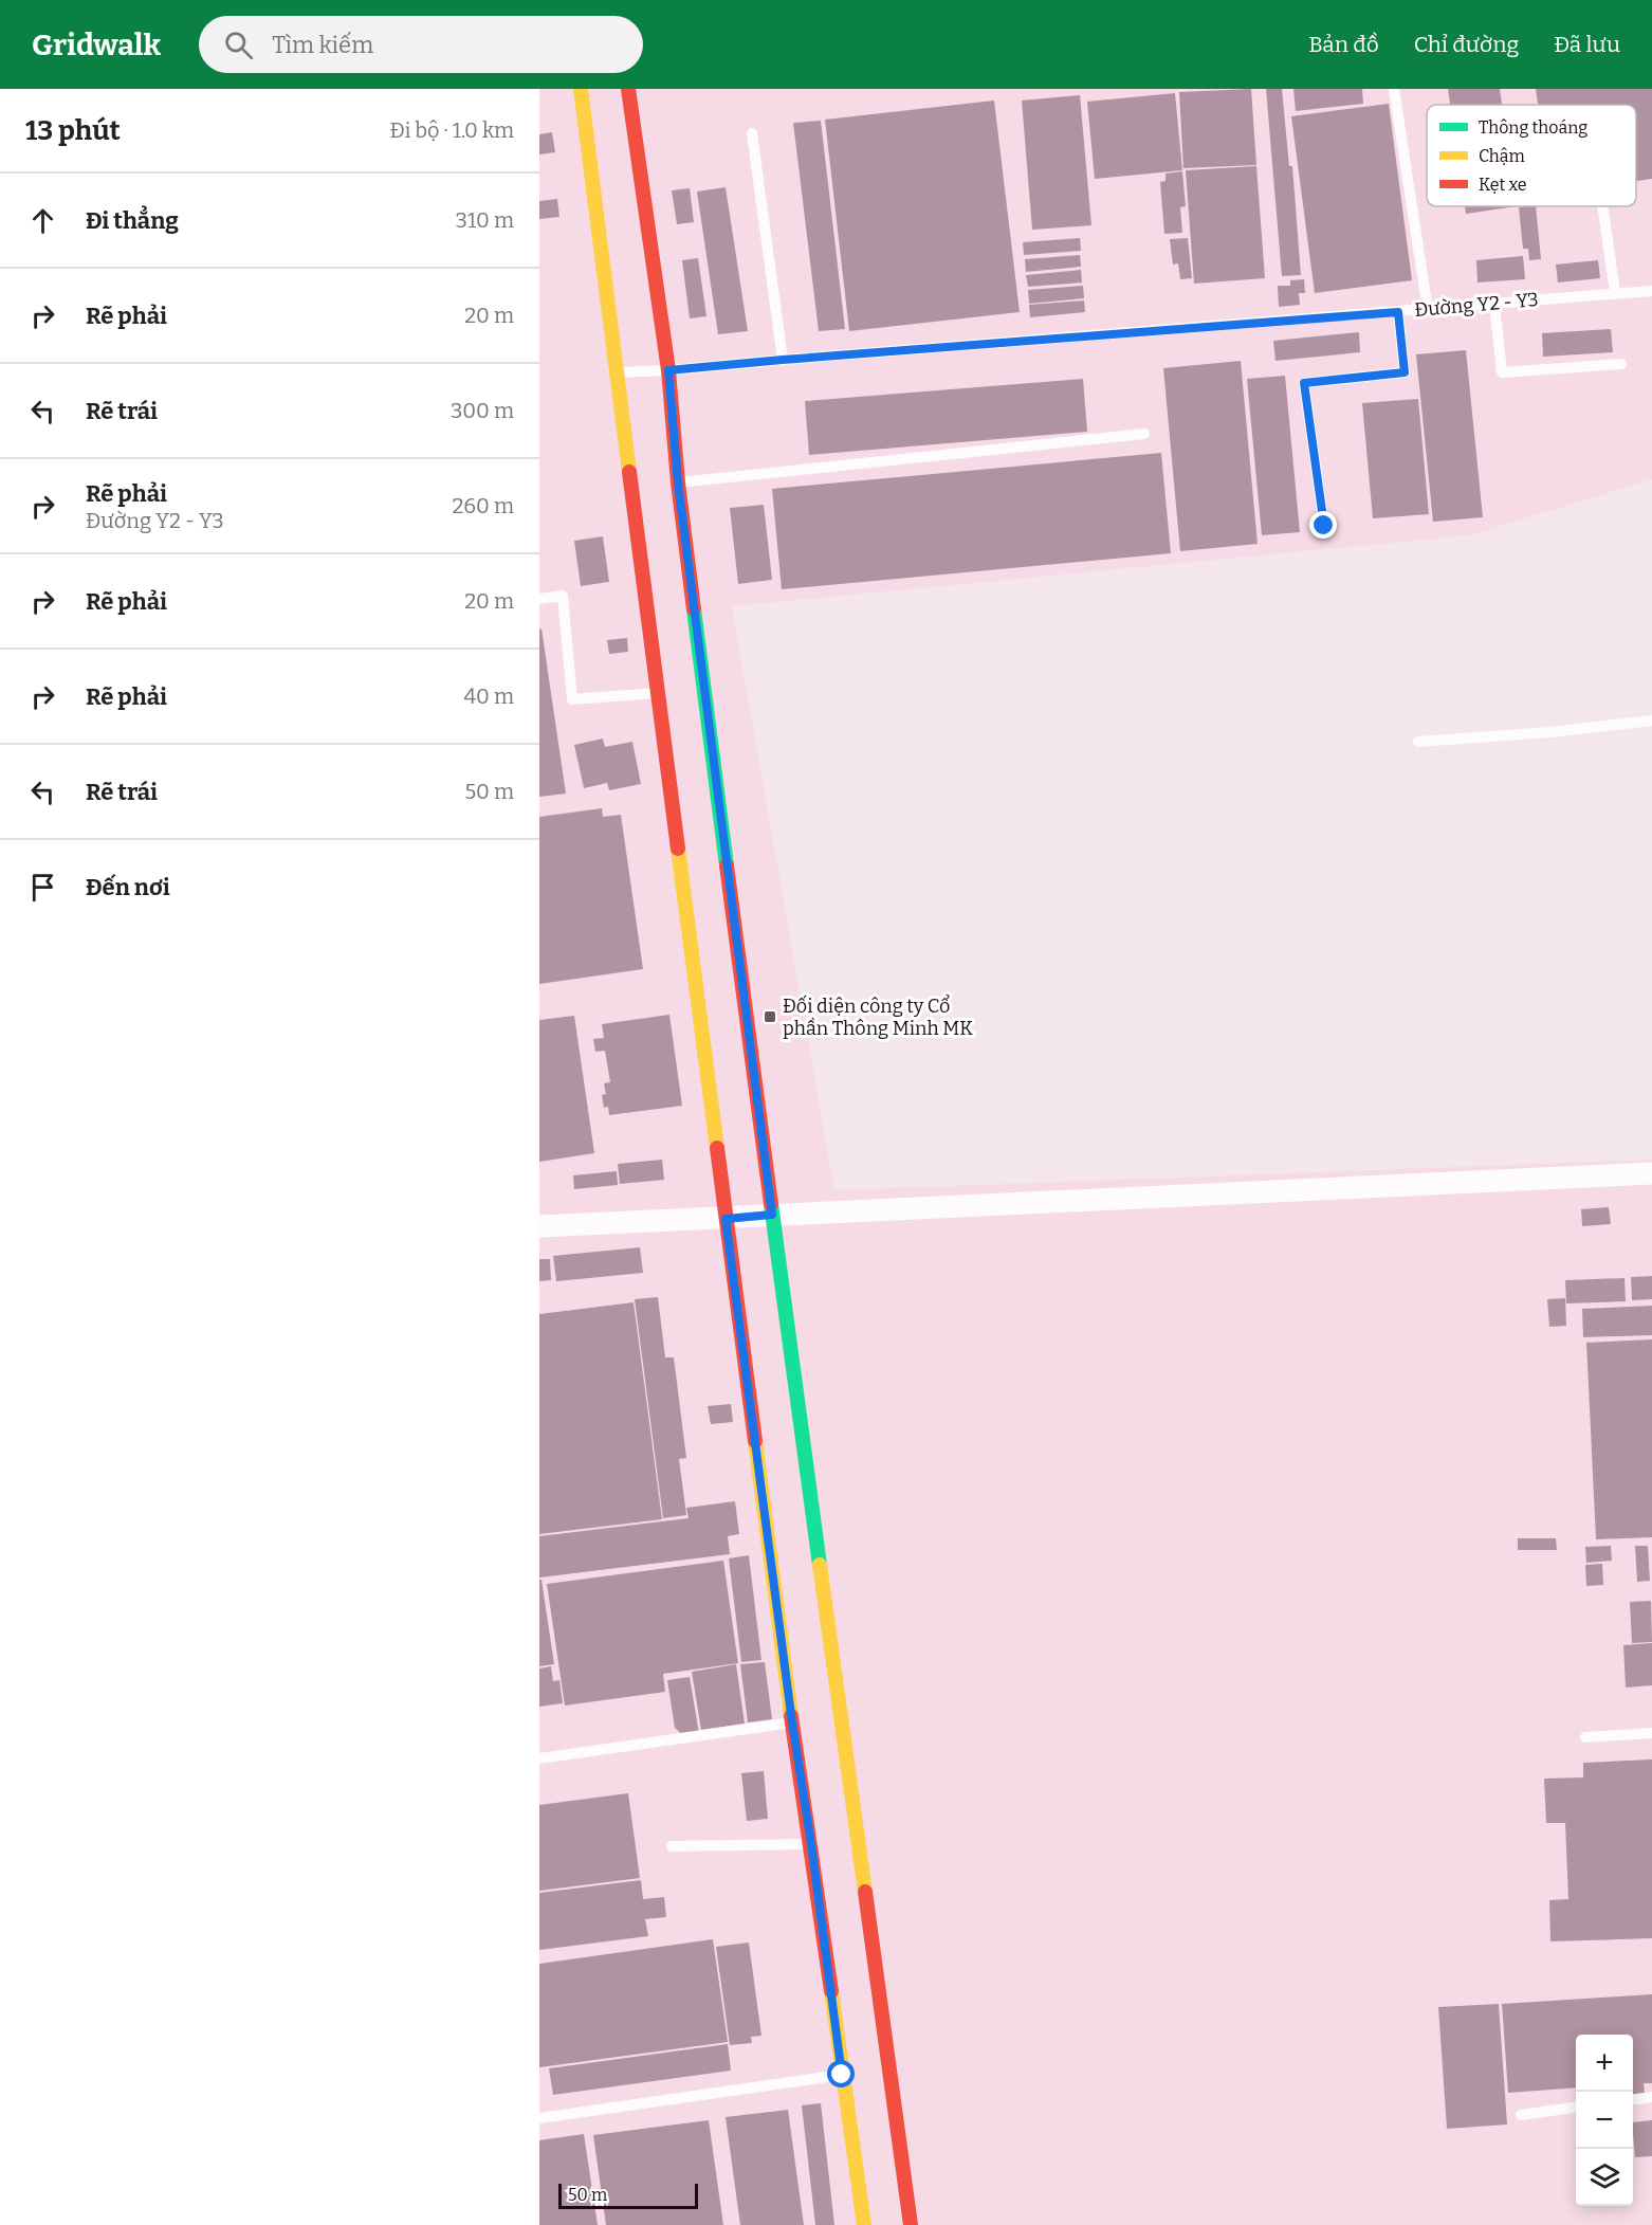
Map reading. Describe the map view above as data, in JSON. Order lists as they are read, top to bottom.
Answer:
{
  "streets": {
    "lane": ["Đường Y2 - Y3"]
  },
  "places": {
    "transit": ["Đối diện công ty Cổ phần Thông Minh MK"]
  },
  "legend": ["Thông thoáng", "Chậm", "Kẹt xe"],
  "scale_bar": "50 m",
  "page": {
    "header": "Gridwalk",
    "search": "Tìm kiếm",
    "nav": ["Bản đồ", "Chỉ đường", "Đã lưu"],
    "heading": ["13 phút", "Đi bộ · 1.0 km"],
    "list": [
      ["Đi thẳng", "310 m"],
      ["Rẽ phải", "20 m"],
      ["Rẽ trái", "300 m"],
      ["Rẽ phải", "Đường Y2 - Y3", "260 m"],
      ["Rẽ phải", "20 m"],
      ["Rẽ phải", "40 m"],
      ["Rẽ trái", "50 m"],
      "Đến nơi"
    ],
    "map_buttons": ["+", "−"],
    "scale": "50 m"
  }
}
